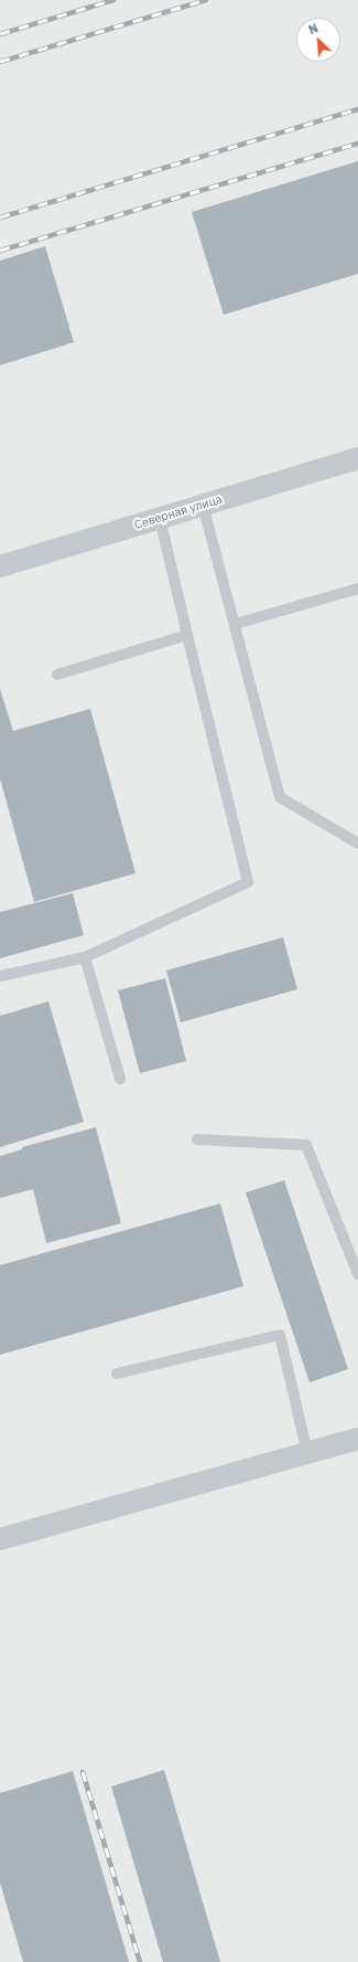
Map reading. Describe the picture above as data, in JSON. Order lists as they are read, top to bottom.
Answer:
{
  "streets": {
    "street": ["Северная улица"]
  },
  "north": "top left"
}
